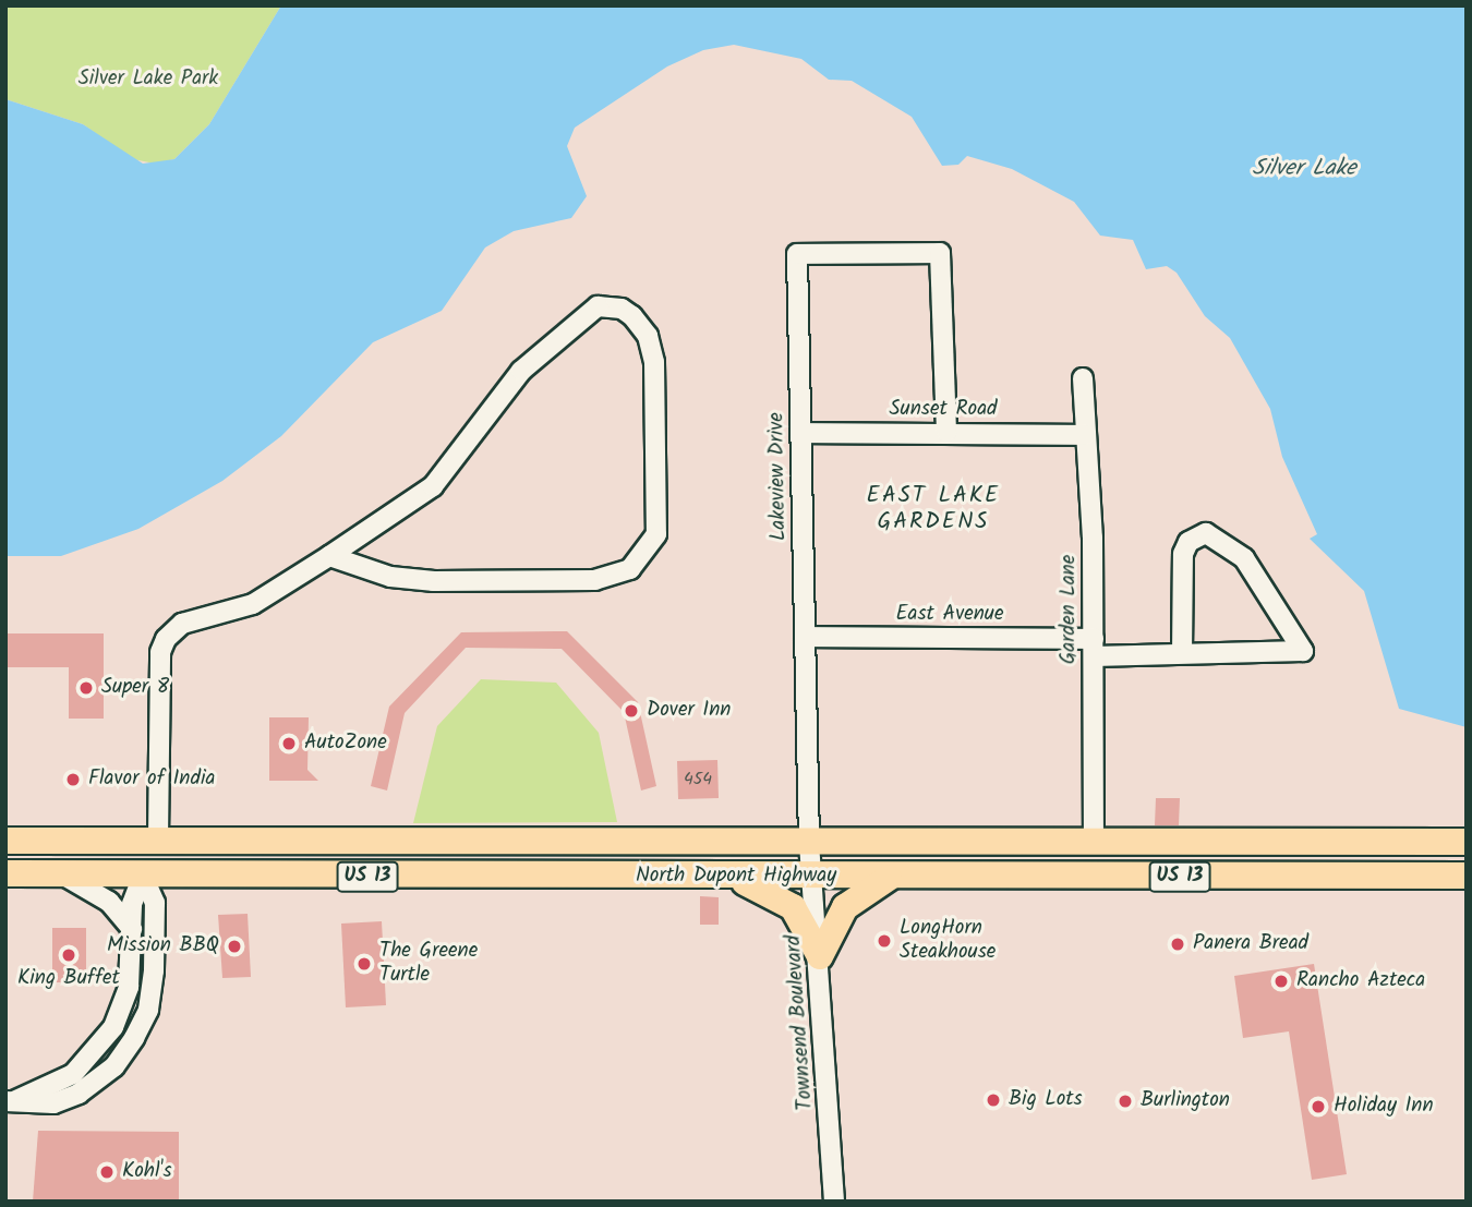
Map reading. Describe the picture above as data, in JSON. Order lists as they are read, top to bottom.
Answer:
{
  "streets": {
    "highway": ["US 13", "North Dupont Highway"],
    "street": [
      "Sunset Road",
      "Lakeview Drive",
      "Garden Lane",
      "East Avenue",
      "Townsend Boulevard"
    ]
  },
  "crossings": [
    ["Sunset Road", "Lakeview Drive"],
    ["Sunset Road", "Garden Lane"],
    ["Lakeview Drive", "East Avenue"],
    ["Lakeview Drive", "North Dupont Highway"],
    ["Lakeview Drive", "Townsend Boulevard"],
    ["Garden Lane", "East Avenue"],
    ["Garden Lane", "North Dupont Highway"],
    ["North Dupont Highway", "Townsend Boulevard"]
  ],
  "districts": ["EAST LAKE GARDENS"],
  "water": ["Silver Lake"],
  "parks": ["Silver Lake Park"],
  "places": [
    "Super 8",
    "Dover Inn",
    "AutoZone",
    "Flavor of India",
    "LongHorn Steakhouse",
    "Panera Bread",
    "Mission BBQ",
    "King Buffet",
    "The Greene Turtle",
    "Rancho Azteca",
    "Big Lots",
    "Burlington",
    "Holiday Inn",
    "Kohl's"
  ],
  "house_numbers": ["454"]
}
